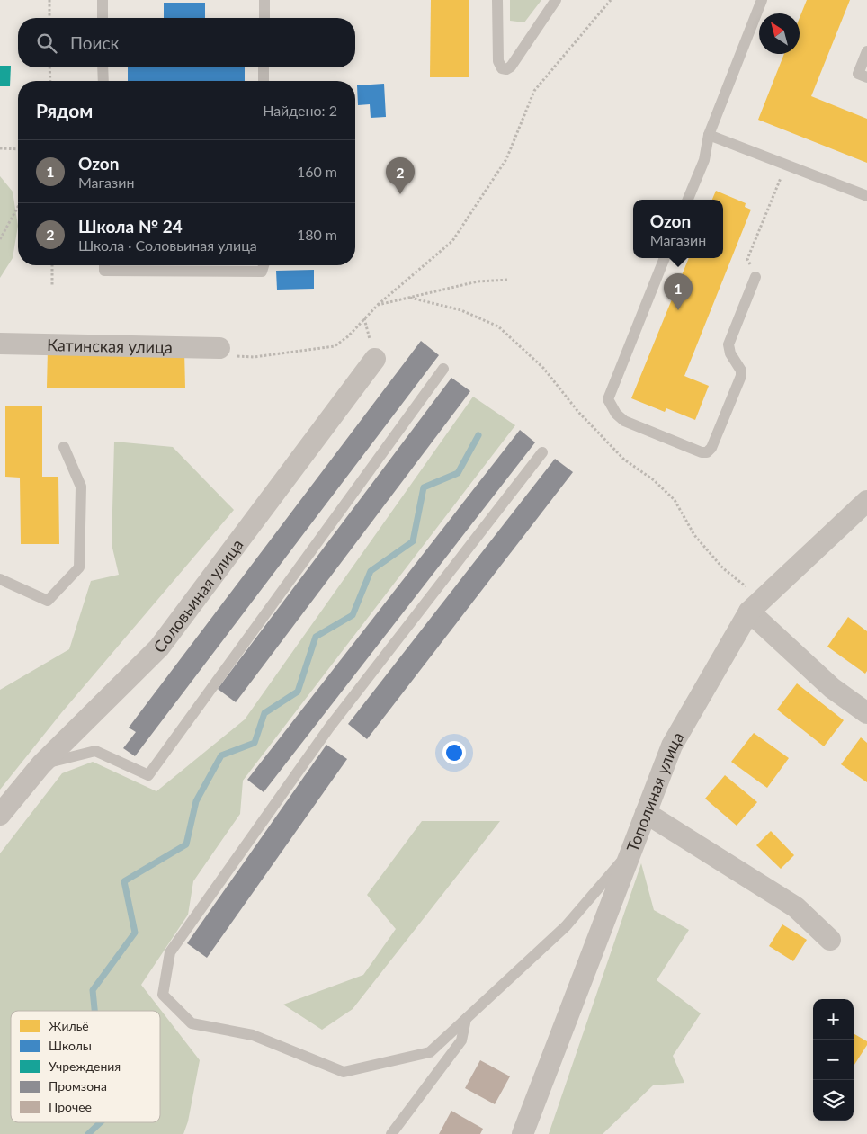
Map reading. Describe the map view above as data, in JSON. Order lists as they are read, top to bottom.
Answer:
{
  "streets": {
    "street": ["Катинская улица", "Соловьиная улица", "Тополиная улица"]
  },
  "legend": [
    "Жильё",
    "Школы",
    "Учреждения",
    "Промзона",
    "Прочее"
  ],
  "north": "top left",
  "page": {
    "search": "Поиск",
    "heading": ["Рядом", "Найдено: 2"],
    "list": [
      {
        "mark": "1",
        "name": "Ozon",
        "note": "Магазин",
        "value": "160 m"
      },
      {
        "mark": "2",
        "name": "Школа № 24",
        "note": "Школа · Соловьиная улица",
        "value": "180 m"
      }
    ],
    "pins": ["2", "1"],
    "popup": ["Ozon", "Магазин"],
    "map_buttons": ["+", "−"]
  }
}
